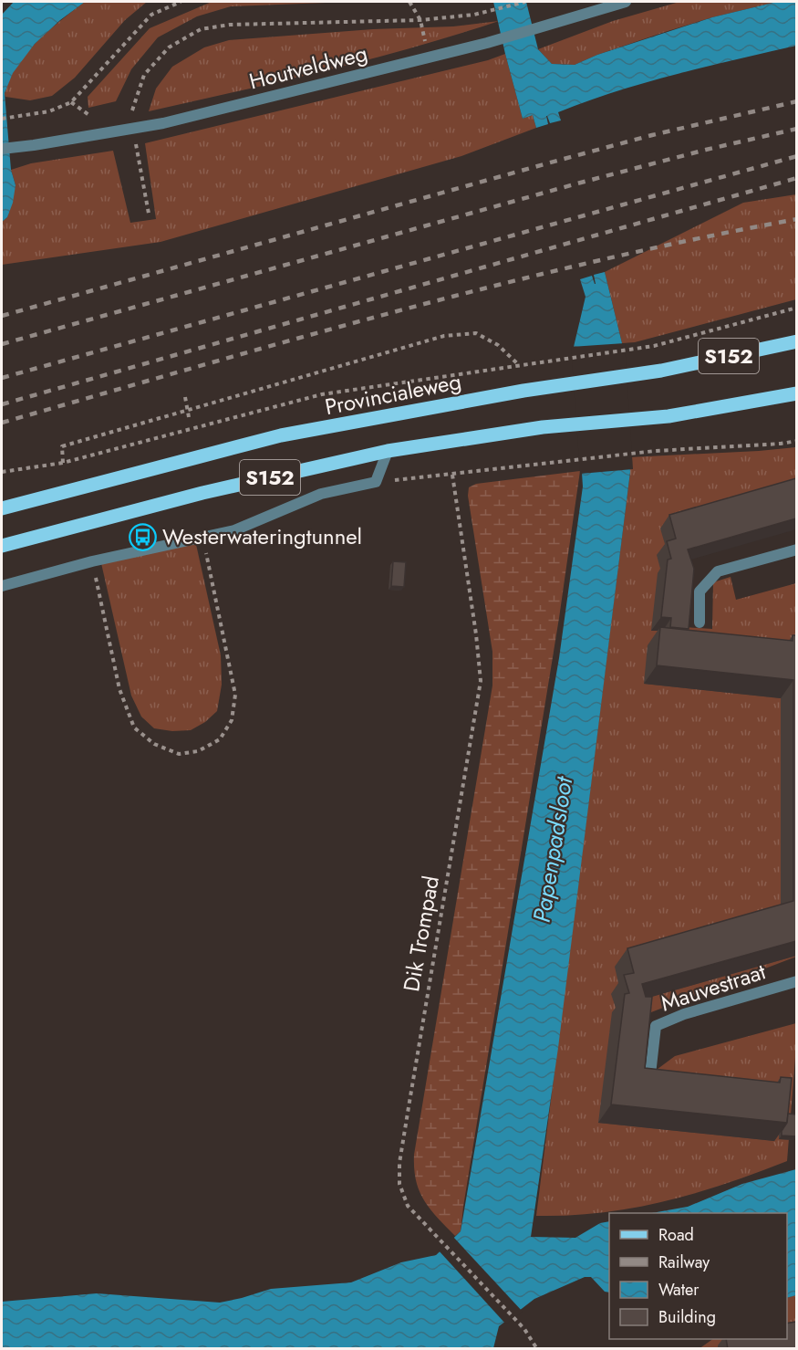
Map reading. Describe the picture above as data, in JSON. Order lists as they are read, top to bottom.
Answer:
{
  "streets": {
    "main road": ["S152", "Provincialeweg"],
    "street": ["Houtveldweg", "Mauvestraat"],
    "path": ["Dik Trompad"]
  },
  "water": ["Papenpadsloot"],
  "places": {
    "bus stop": ["Westerwateringtunnel"]
  },
  "legend": [
    "Road",
    "Railway",
    "Water",
    "Building"
  ]
}
